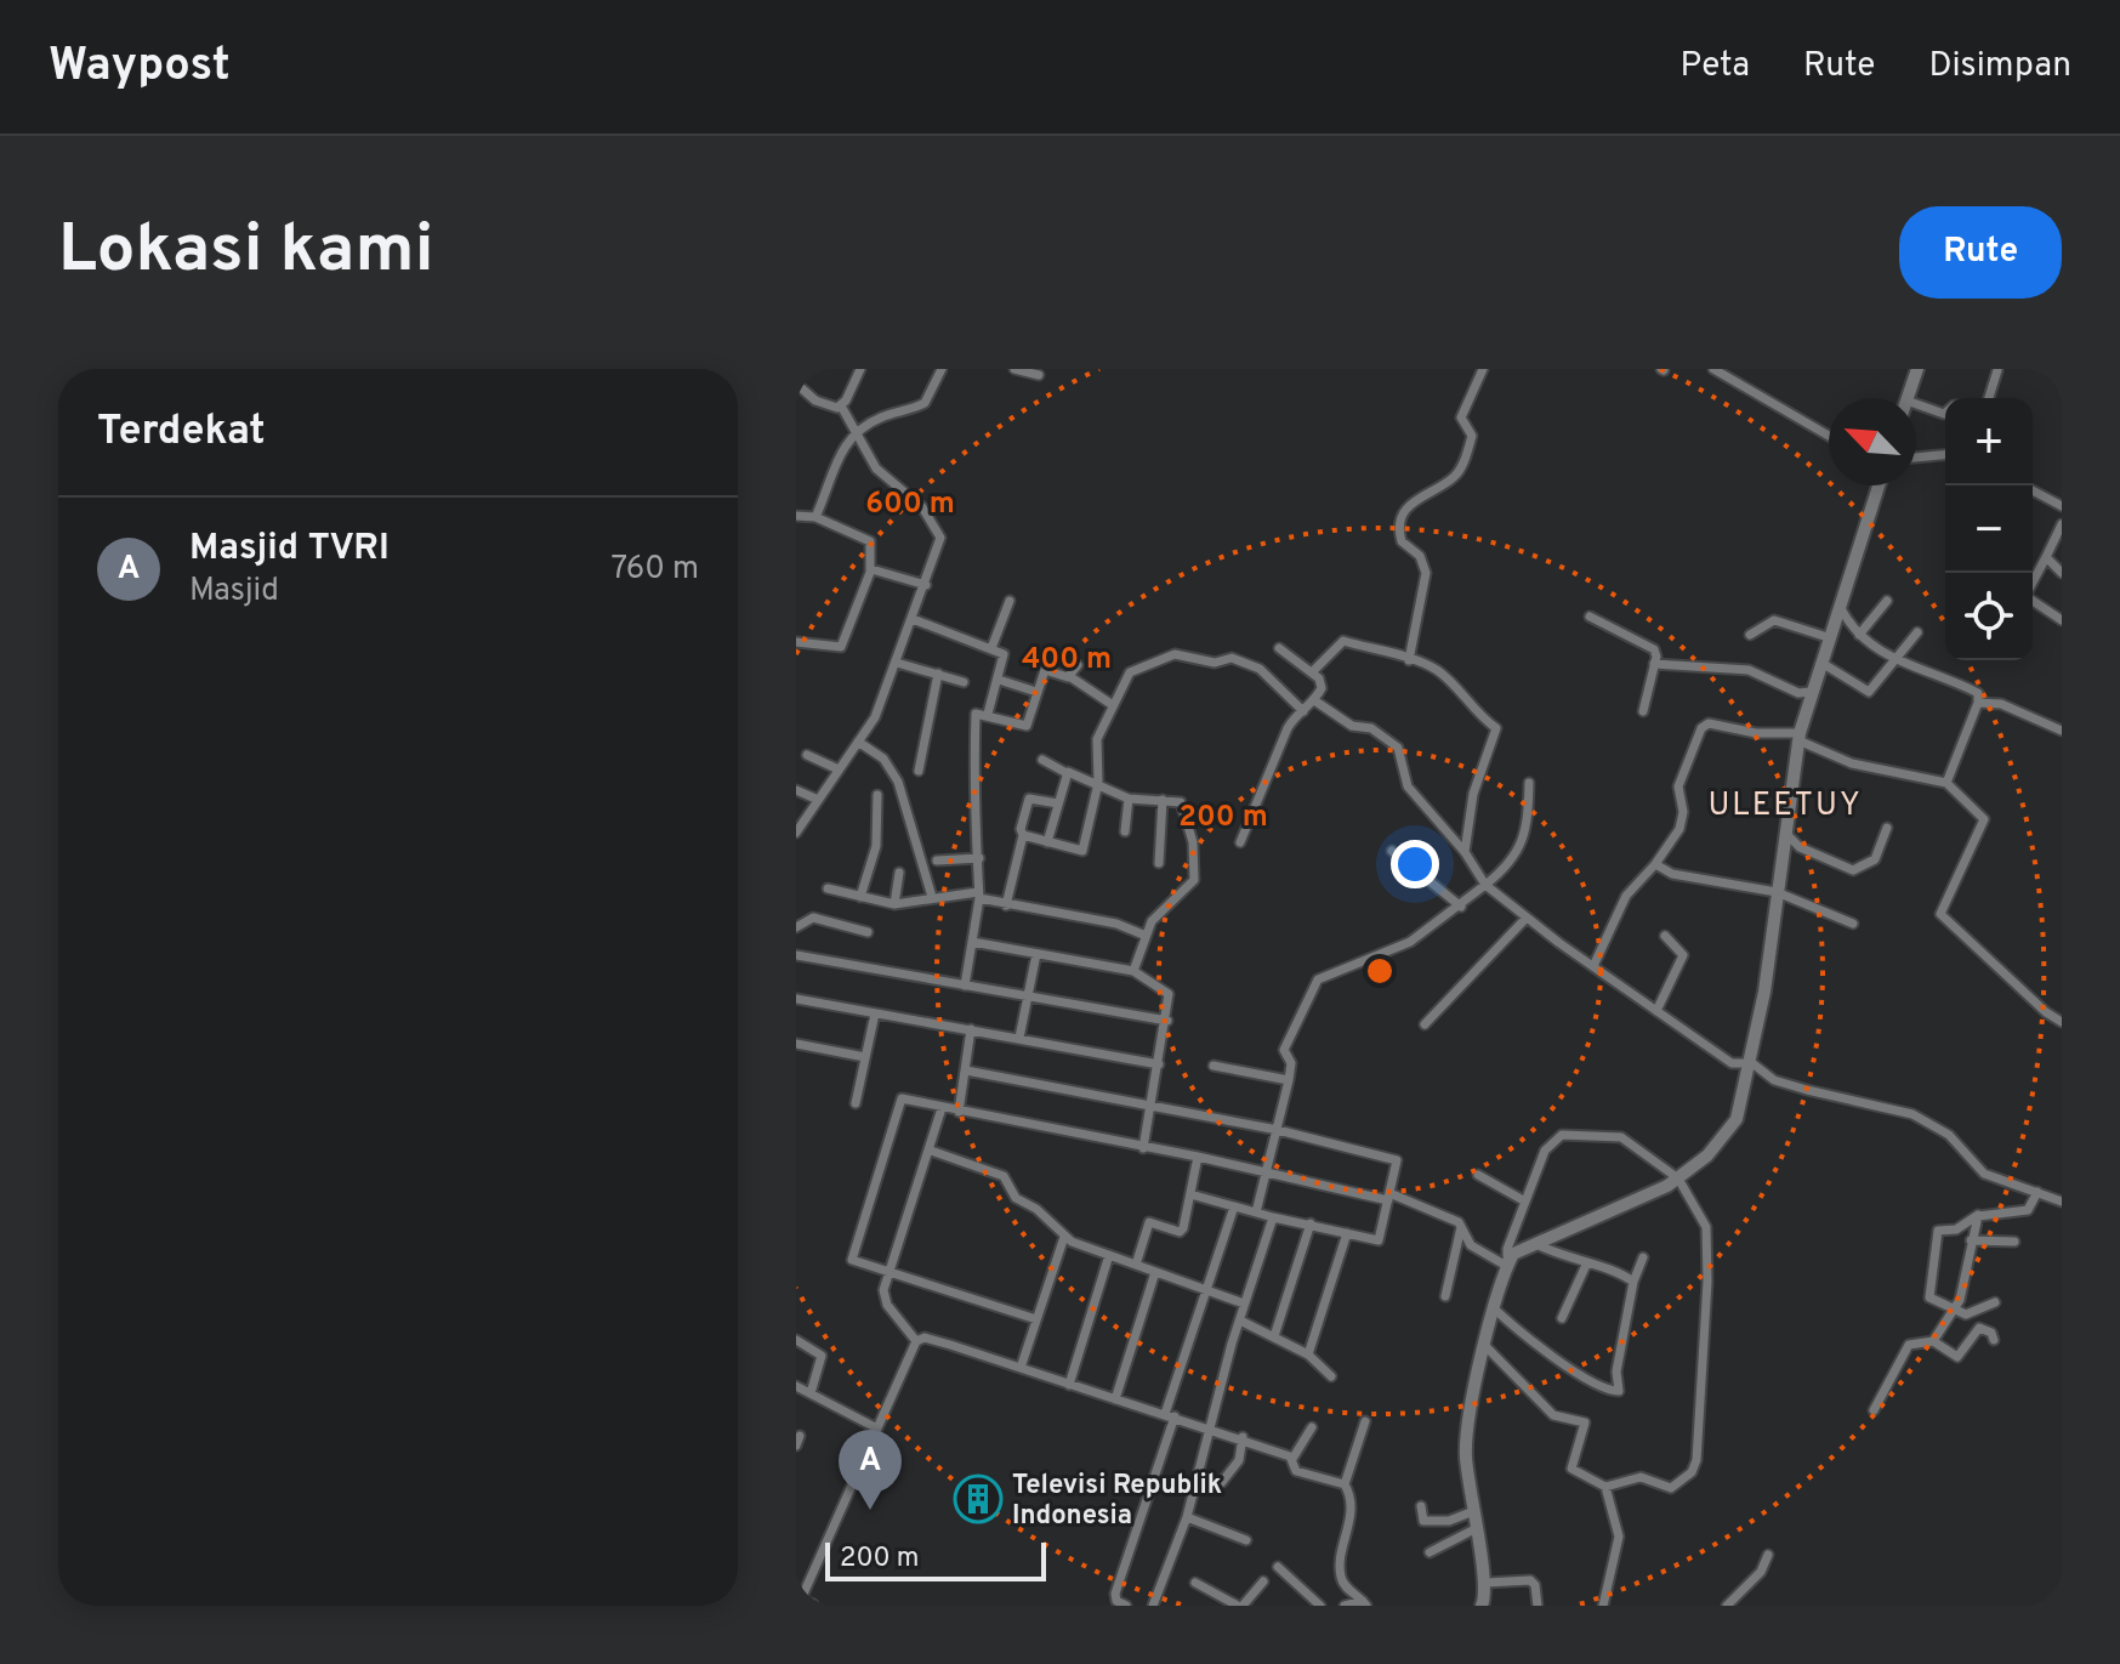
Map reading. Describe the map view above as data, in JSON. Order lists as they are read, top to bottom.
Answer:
{
  "districts": ["ULEETUY"],
  "places": {
    "building": ["Televisi Republik Indonesia"]
  },
  "scale_bar": "200 m",
  "north": "top left",
  "page": {
    "header": "Waypost",
    "nav": ["Peta", "Rute", "Disimpan"],
    "buttons": "Rute",
    "title": "Lokasi kami",
    "heading": "Terdekat",
    "map_buttons": ["+", "−"],
    "list": [
      {
        "mark": "A",
        "name": "Masjid TVRI",
        "note": "Masjid",
        "value": "760 m"
      }
    ],
    "pins": "A",
    "scale": "200 m"
  },
  "rings": ["600 m", "400 m", "200 m"]
}
